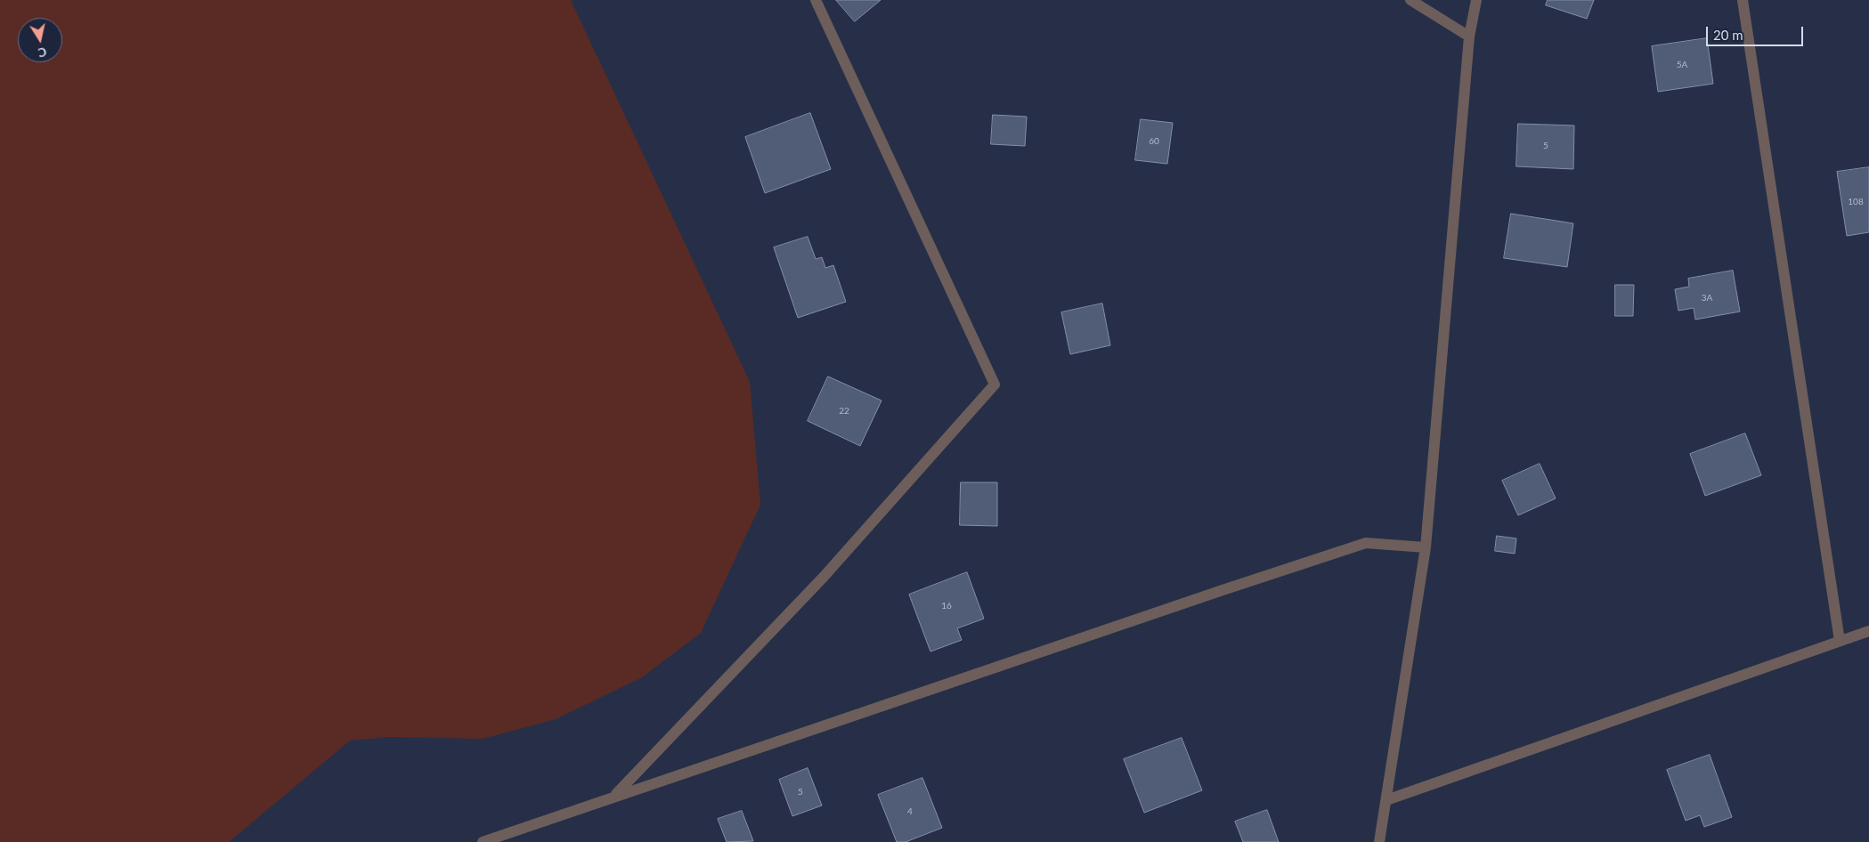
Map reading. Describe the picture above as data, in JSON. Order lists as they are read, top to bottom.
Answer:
{
  "house_numbers": [
    "5А",
    "60",
    "5",
    "108",
    "3А",
    "22",
    "16",
    "5",
    "4"
  ],
  "scale_bar": "20 m",
  "north": "bottom"
}
